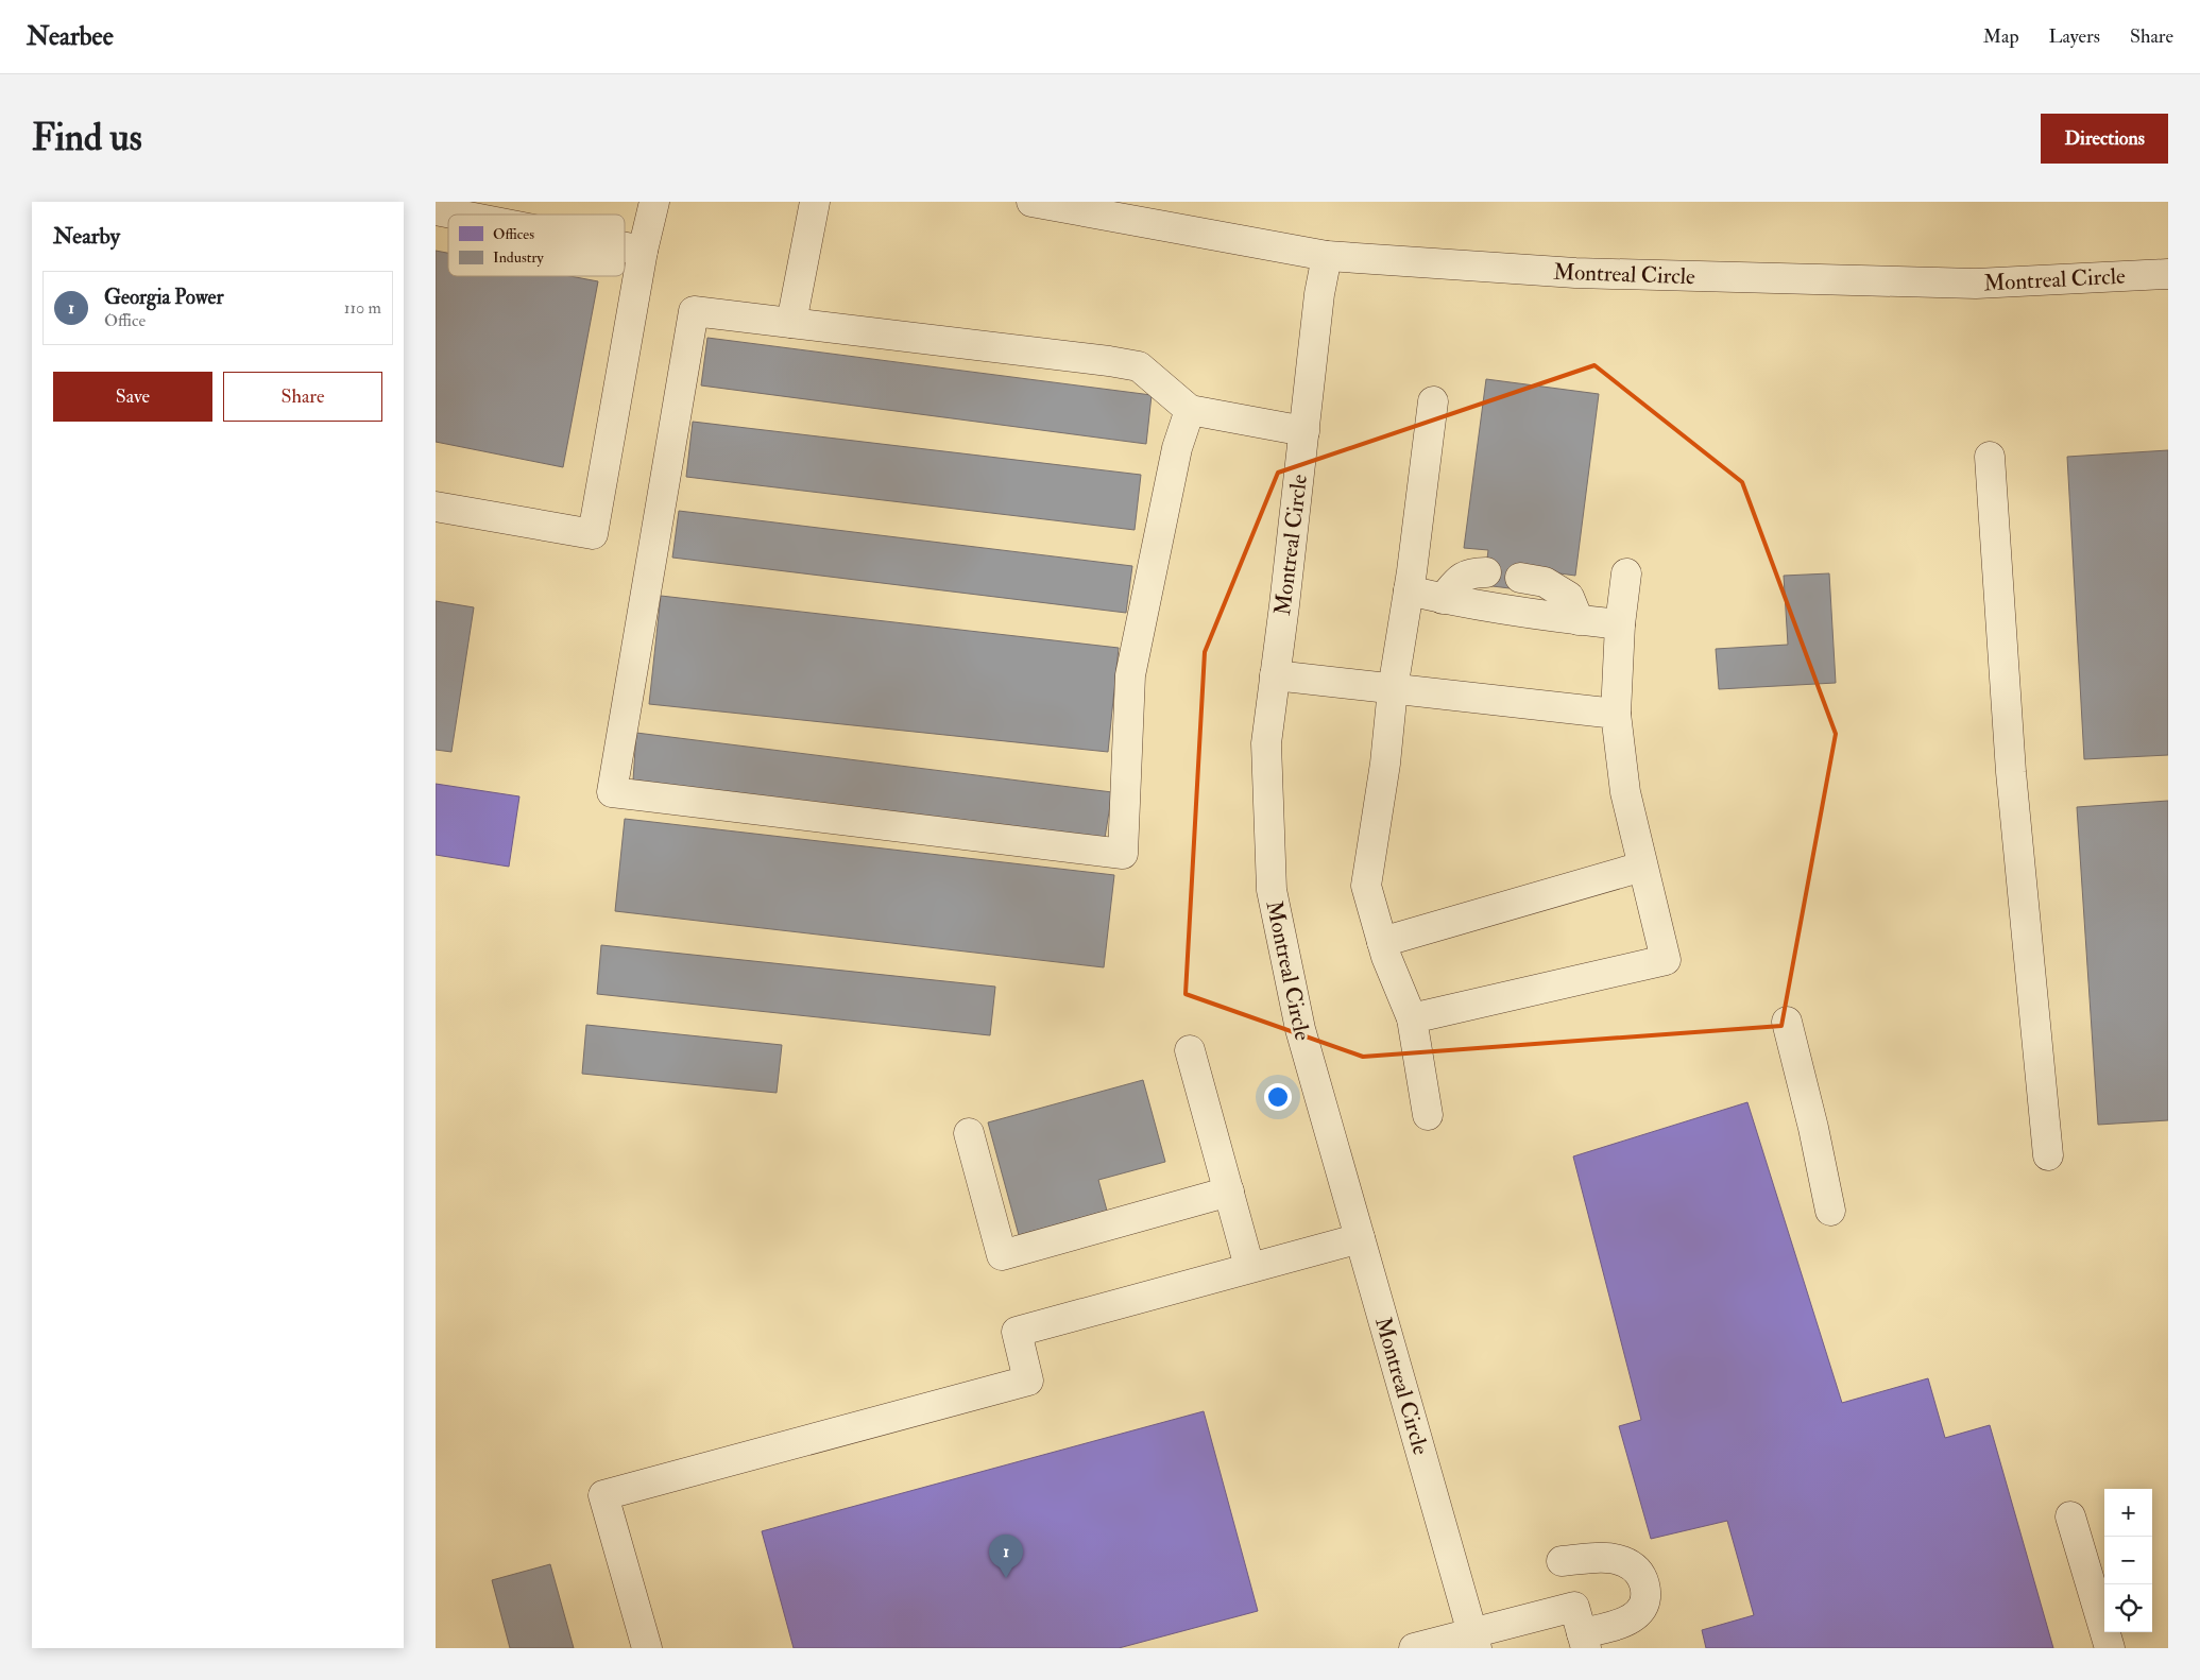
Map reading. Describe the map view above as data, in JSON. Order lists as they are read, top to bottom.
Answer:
{
  "streets": {
    "street": ["Montreal Circle"]
  },
  "legend": ["Offices", "Industry"],
  "page": {
    "header": "Nearbee",
    "nav": ["Map", "Layers", "Share"],
    "buttons": [
      "Directions",
      ["Save", "Share"]
    ],
    "title": "Find us",
    "heading": "Nearby",
    "list": [
      {
        "mark": "1",
        "name": "Georgia Power",
        "note": "Office",
        "value": "110 m"
      }
    ],
    "map_buttons": ["+", "−"],
    "pins": "1"
  }
}
